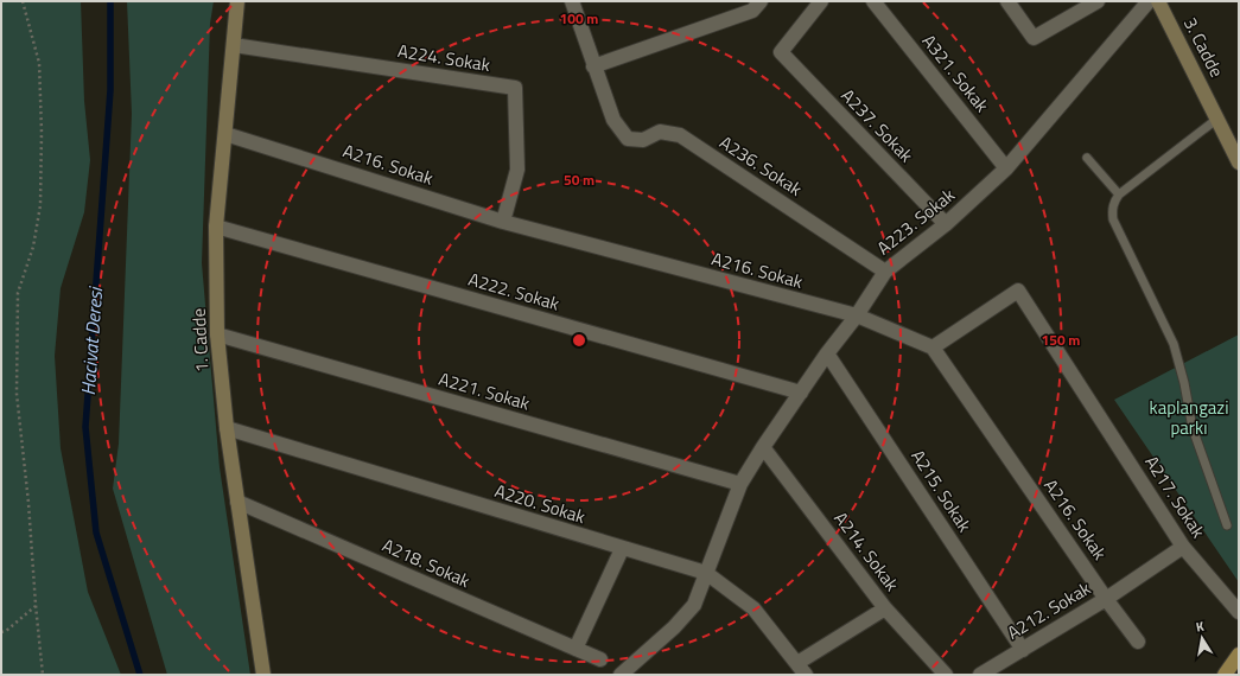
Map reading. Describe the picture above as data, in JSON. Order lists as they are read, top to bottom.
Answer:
{
  "streets": {
    "main road": ["3. Cadde", "1. Cadde"],
    "street": [
      "A224. Sokak",
      "A321. Sokak",
      "A237. Sokak",
      "A216. Sokak",
      "A236. Sokak",
      "A223. Sokak",
      "A222. Sokak",
      "A221. Sokak",
      "A215. Sokak",
      "A217. Sokak",
      "A220. Sokak",
      "A214. Sokak",
      "A218. Sokak",
      "A212. Sokak"
    ]
  },
  "crossings": [
    ["A224. Sokak", "A216. Sokak"],
    ["A224. Sokak", "1. Cadde"],
    ["A321. Sokak", "A223. Sokak"],
    ["A237. Sokak", "A223. Sokak"],
    ["A216. Sokak", "A223. Sokak"],
    ["A216. Sokak", "1. Cadde"],
    ["A216. Sokak", "A217. Sokak"],
    ["A216. Sokak", "A212. Sokak"],
    ["A236. Sokak", "A223. Sokak"],
    ["A223. Sokak", "A222. Sokak"],
    ["A223. Sokak", "A221. Sokak"],
    ["A223. Sokak", "A215. Sokak"],
    ["A223. Sokak", "A220. Sokak"],
    ["A223. Sokak", "A214. Sokak"],
    ["A222. Sokak", "1. Cadde"],
    ["1. Cadde", "A221. Sokak"],
    ["1. Cadde", "A220. Sokak"],
    ["1. Cadde", "A218. Sokak"],
    ["A215. Sokak", "A212. Sokak"],
    ["A217. Sokak", "A212. Sokak"]
  ],
  "water": ["Hacivat Deresi"],
  "parks": ["kaplangazi parkı"],
  "north": "top",
  "rings": ["100 m", "50 m", "150 m"]
}
